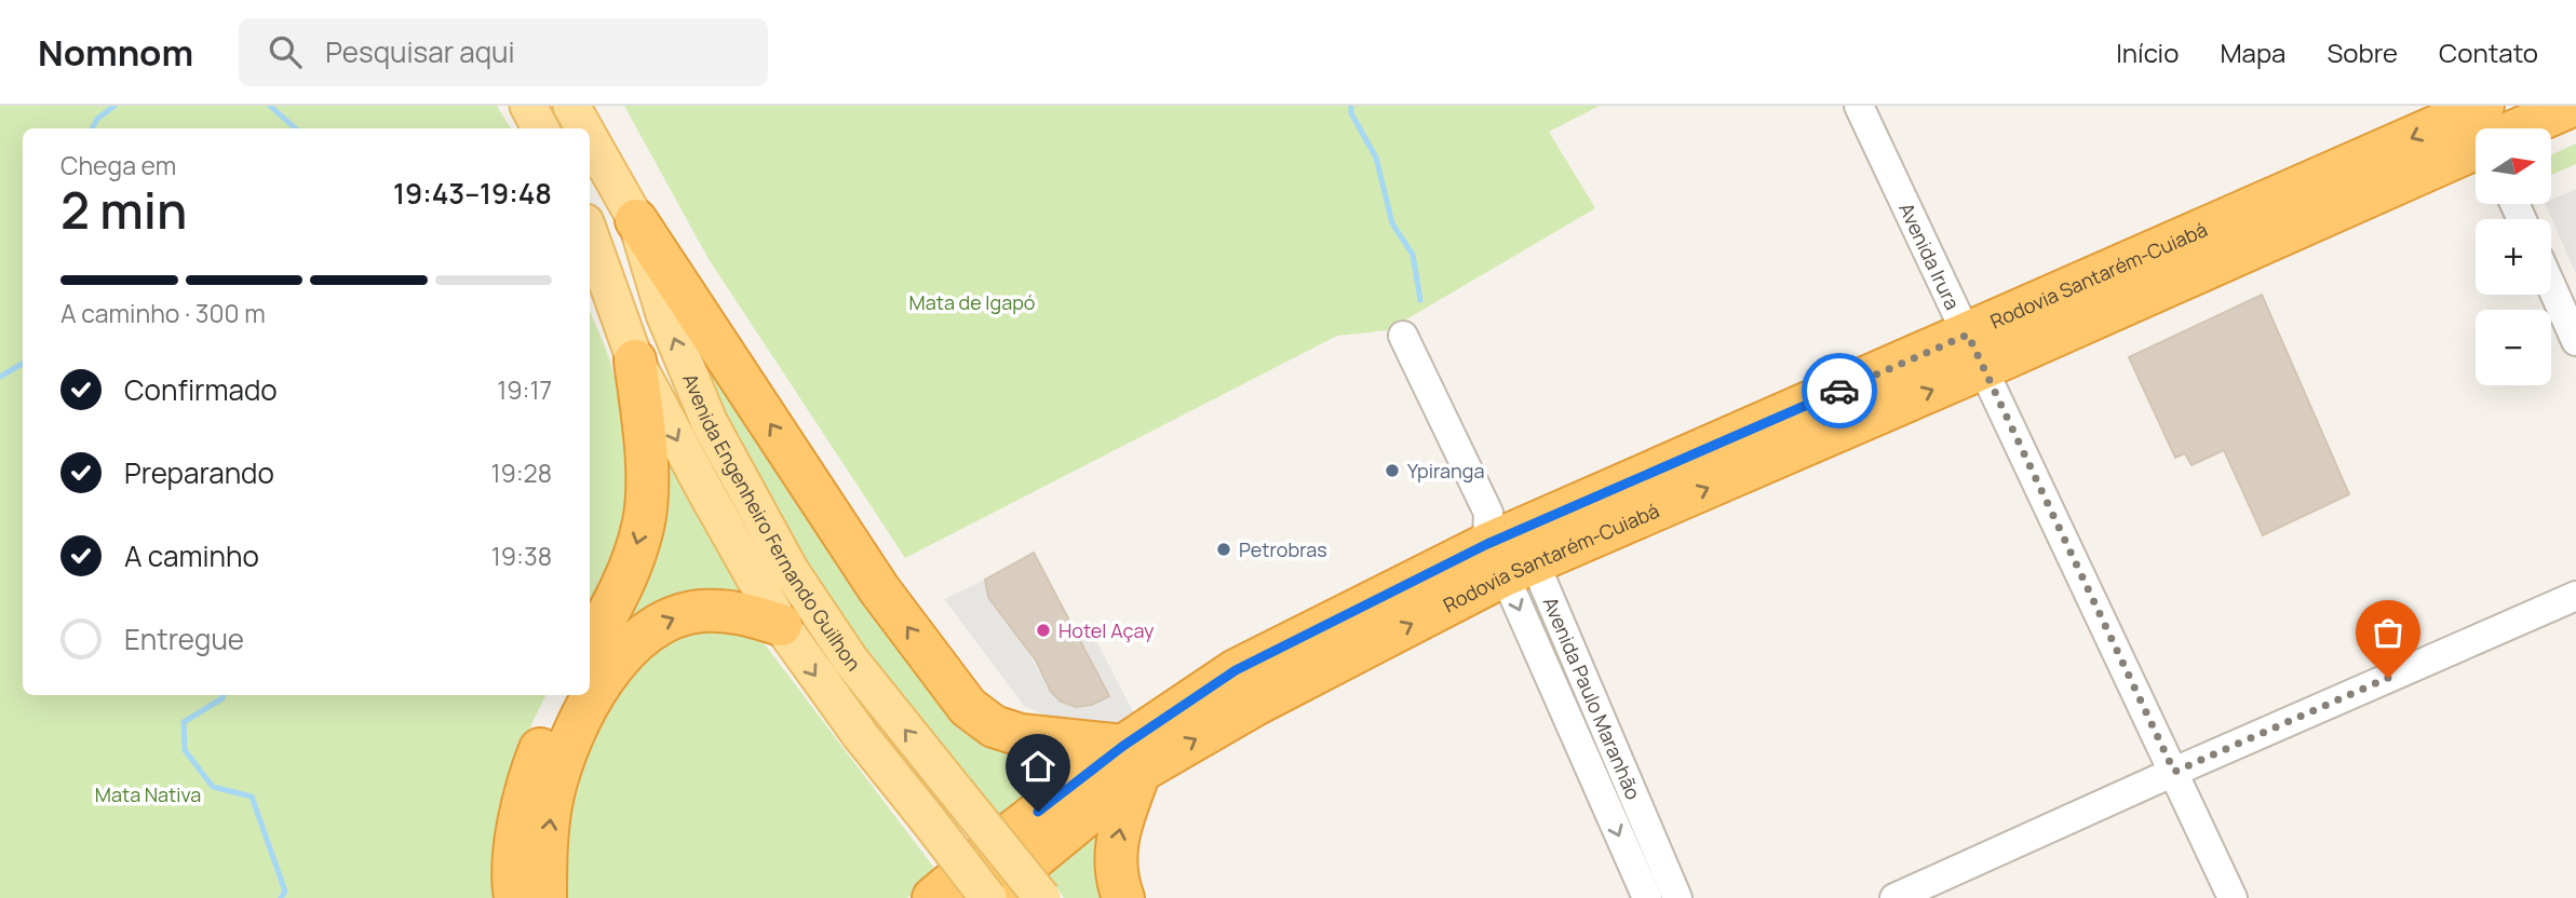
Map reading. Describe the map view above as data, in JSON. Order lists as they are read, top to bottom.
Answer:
{
  "streets": {
    "highway": ["Rodovia Santarém-Cuiabá"],
    "main road": ["Avenida Engenheiro Fernando Guilhon"],
    "street": ["Avenida Irura", "Avenida Paulo Maranhão"]
  },
  "crossings": [
    ["Avenida Irura", "Rodovia Santarém-Cuiabá"],
    ["Rodovia Santarém-Cuiabá", "Avenida Engenheiro Fernando Guilhon"],
    ["Rodovia Santarém-Cuiabá", "Avenida Paulo Maranhão"]
  ],
  "parks": ["Mata de Igapó", "Mata Nativa"],
  "places": ["Ypiranga", "Petrobras", "Hotel Açay"],
  "north": "right",
  "page": {
    "header": "Nomnom",
    "search": "Pesquisar aqui",
    "nav": [
      "Início",
      "Mapa",
      "Sobre",
      "Contato"
    ],
    "map_buttons": ["+", "−"],
    "heading": ["2 min", "Chega em", "19:43–19:48"],
    "bar": "A caminho · 300 m",
    "list": [
      ["Confirmado", "19:17"],
      ["Preparando", "19:28"],
      ["A caminho", "19:38"],
      "Entregue"
    ]
  }
}
